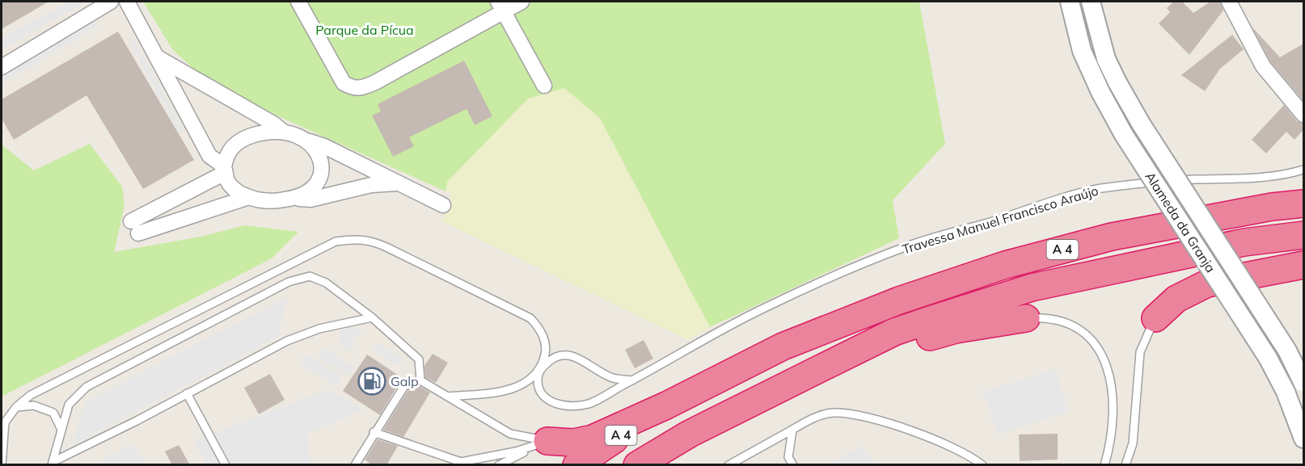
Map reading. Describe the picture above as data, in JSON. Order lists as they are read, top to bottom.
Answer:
{
  "streets": {
    "highway": ["A 4"],
    "street": ["Alameda da Granja"],
    "lane": ["Travessa Manuel Francisco Araújo"]
  },
  "parks": ["Parque da Pícua"],
  "places": {
    "fuel station": ["Galp"]
  }
}
